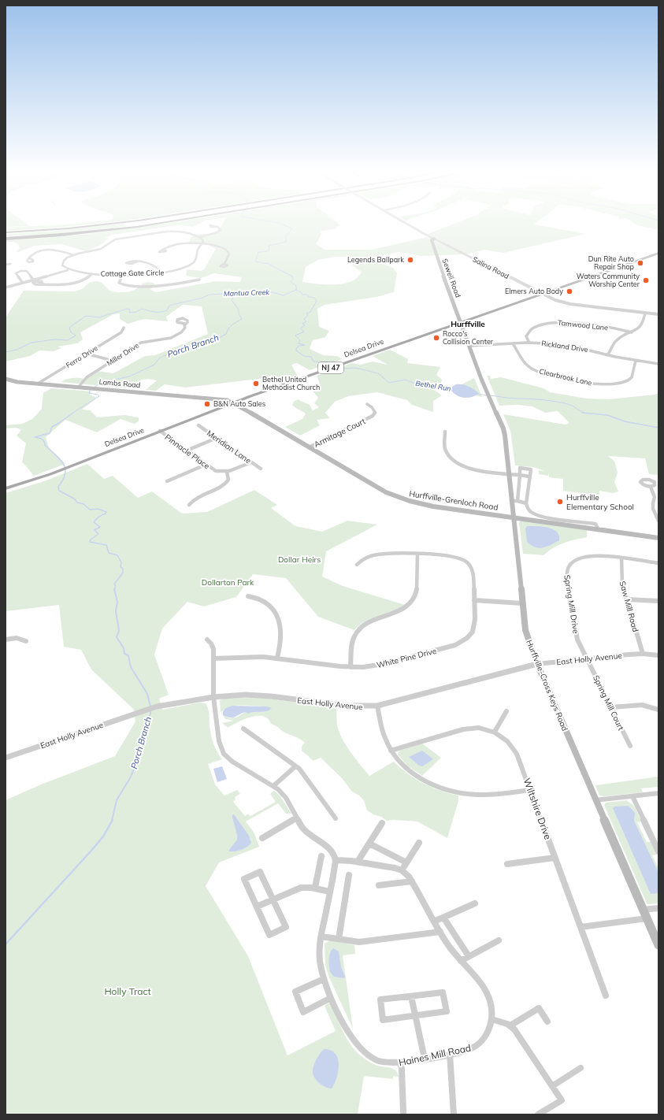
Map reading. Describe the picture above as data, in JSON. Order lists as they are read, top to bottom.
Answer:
{
  "streets": {
    "main road": [
      "Sewell Road",
      "Delsea Drive",
      "NJ 47",
      "Lambs Road",
      "Hurffville-Grenloch Road",
      "Hurffville-Cross Keys Road"
    ],
    "street": [
      "Salina Road",
      "Cottage Gate Circle",
      "Tamwood Lane",
      "Rickland Drive",
      "Miller Drive",
      "Ferro Drive",
      "Clearbrook Lane",
      "Armitage Court",
      "Meridian Lane",
      "Pinnacle Place",
      "Spring Mill Drive",
      "Saw Mill Road",
      "White Pine Drive",
      "East Holly Avenue",
      "Spring Mill Court",
      "Wiltshire Drive",
      "Haines Mill Road"
    ]
  },
  "crossings": [
    ["Salina Road", "Sewell Road"],
    ["Salina Road", "Delsea Drive"],
    ["Sewell Road", "Delsea Drive"],
    ["Sewell Road", "Hurffville-Cross Keys Road"],
    ["Tamwood Lane", "Rickland Drive"],
    ["Rickland Drive", "Clearbrook Lane"],
    ["Rickland Drive", "Hurffville-Cross Keys Road"],
    ["Delsea Drive", "Lambs Road"],
    ["Delsea Drive", "Pinnacle Place"],
    ["Delsea Drive", "Hurffville-Grenloch Road"],
    ["Delsea Drive", "Hurffville-Cross Keys Road"],
    ["Miller Drive", "Lambs Road"],
    ["Ferro Drive", "Lambs Road"],
    ["Lambs Road", "Hurffville-Grenloch Road"],
    ["Armitage Court", "Hurffville-Grenloch Road"],
    ["Hurffville-Grenloch Road", "Hurffville-Cross Keys Road"],
    ["Spring Mill Drive", "Saw Mill Road"],
    ["Spring Mill Drive", "East Holly Avenue"],
    ["Spring Mill Drive", "Spring Mill Court"],
    ["Saw Mill Road", "East Holly Avenue"],
    ["East Holly Avenue", "Hurffville-Cross Keys Road"],
    ["East Holly Avenue", "Spring Mill Court"]
  ],
  "districts": ["Hurffville"],
  "water": ["Mantua Creek", "Porch Branch", "Bethel Run"],
  "parks": ["Dollar Heirs", "Dollarton Park", "Holly Tract"],
  "places": [
    "Legends Ballpark",
    "Dun Rite Auto Repair Shop",
    "Waters Community Worship Center",
    "Elmers Auto Body",
    "Rocco's Collision Center",
    "Bethel United Methodist Church",
    "B&N Auto Sales",
    "Hurffville Elementary School"
  ]
}
